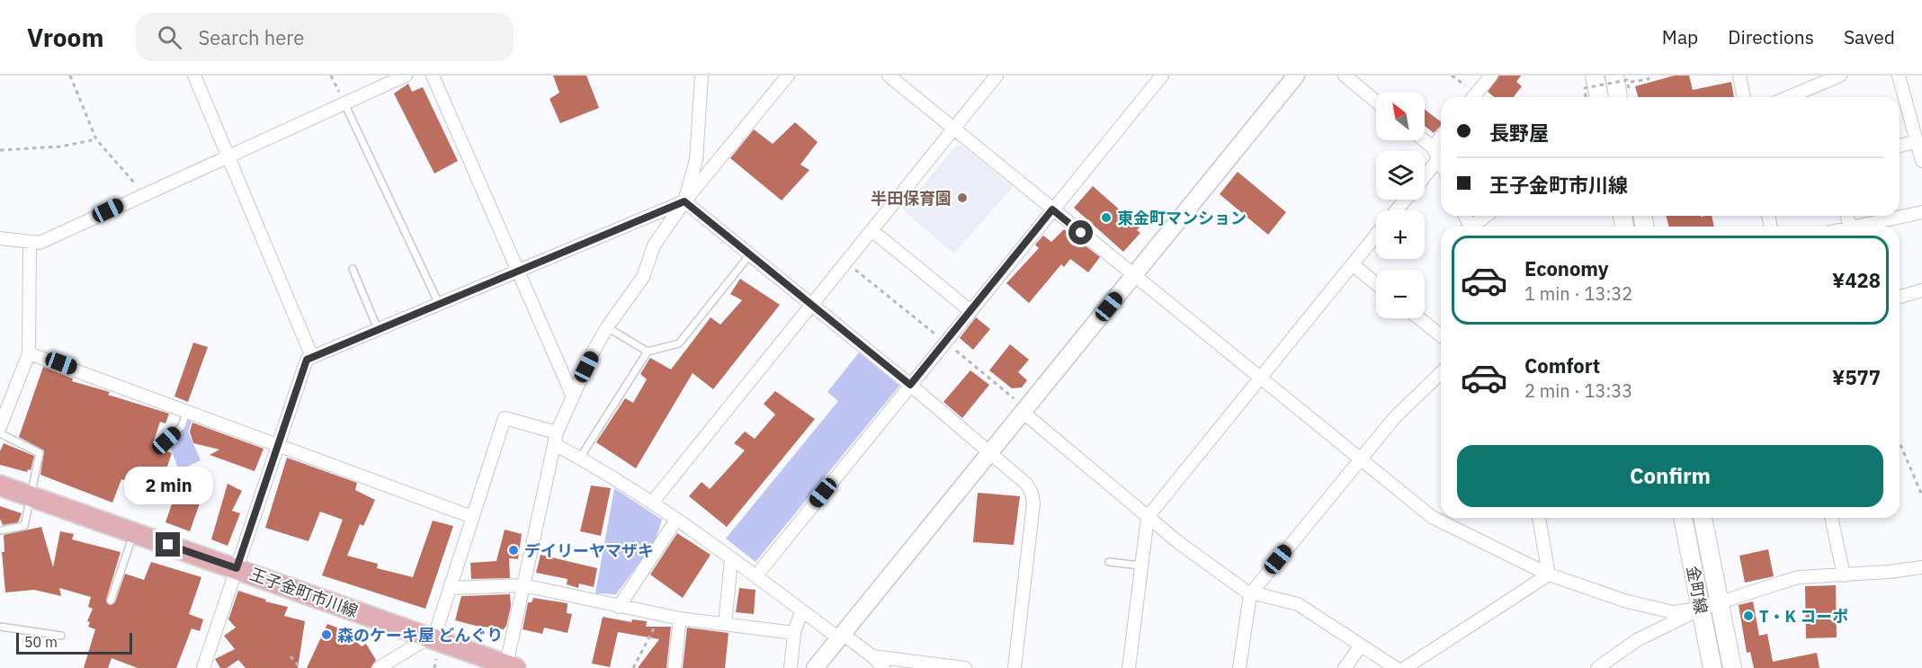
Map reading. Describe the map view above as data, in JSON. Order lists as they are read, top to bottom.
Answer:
{
  "streets": {
    "main road": ["金町線", "王子金町市川線"]
  },
  "places": [
    "半田保育園",
    "東金町マンション",
    "デイリーヤマザキ",
    "T・K コーポ",
    "森のケーキ屋 どんぐり"
  ],
  "scale_bar": "50 m",
  "north": "top left",
  "page": {
    "header": "Vroom",
    "search": "Search here",
    "nav": ["Map", "Directions", "Saved"],
    "map_buttons": ["+", "−"],
    "banner": ["長野屋", "王子金町市川線"],
    "list": [
      {
        "name": "Economy",
        "note": "1 min · 13:32",
        "value": "¥428"
      },
      {
        "name": "Comfort",
        "note": "2 min · 13:33",
        "value": "¥577"
      }
    ],
    "buttons": "Confirm",
    "bubble": "2 min",
    "scale": "50 m"
  }
}
